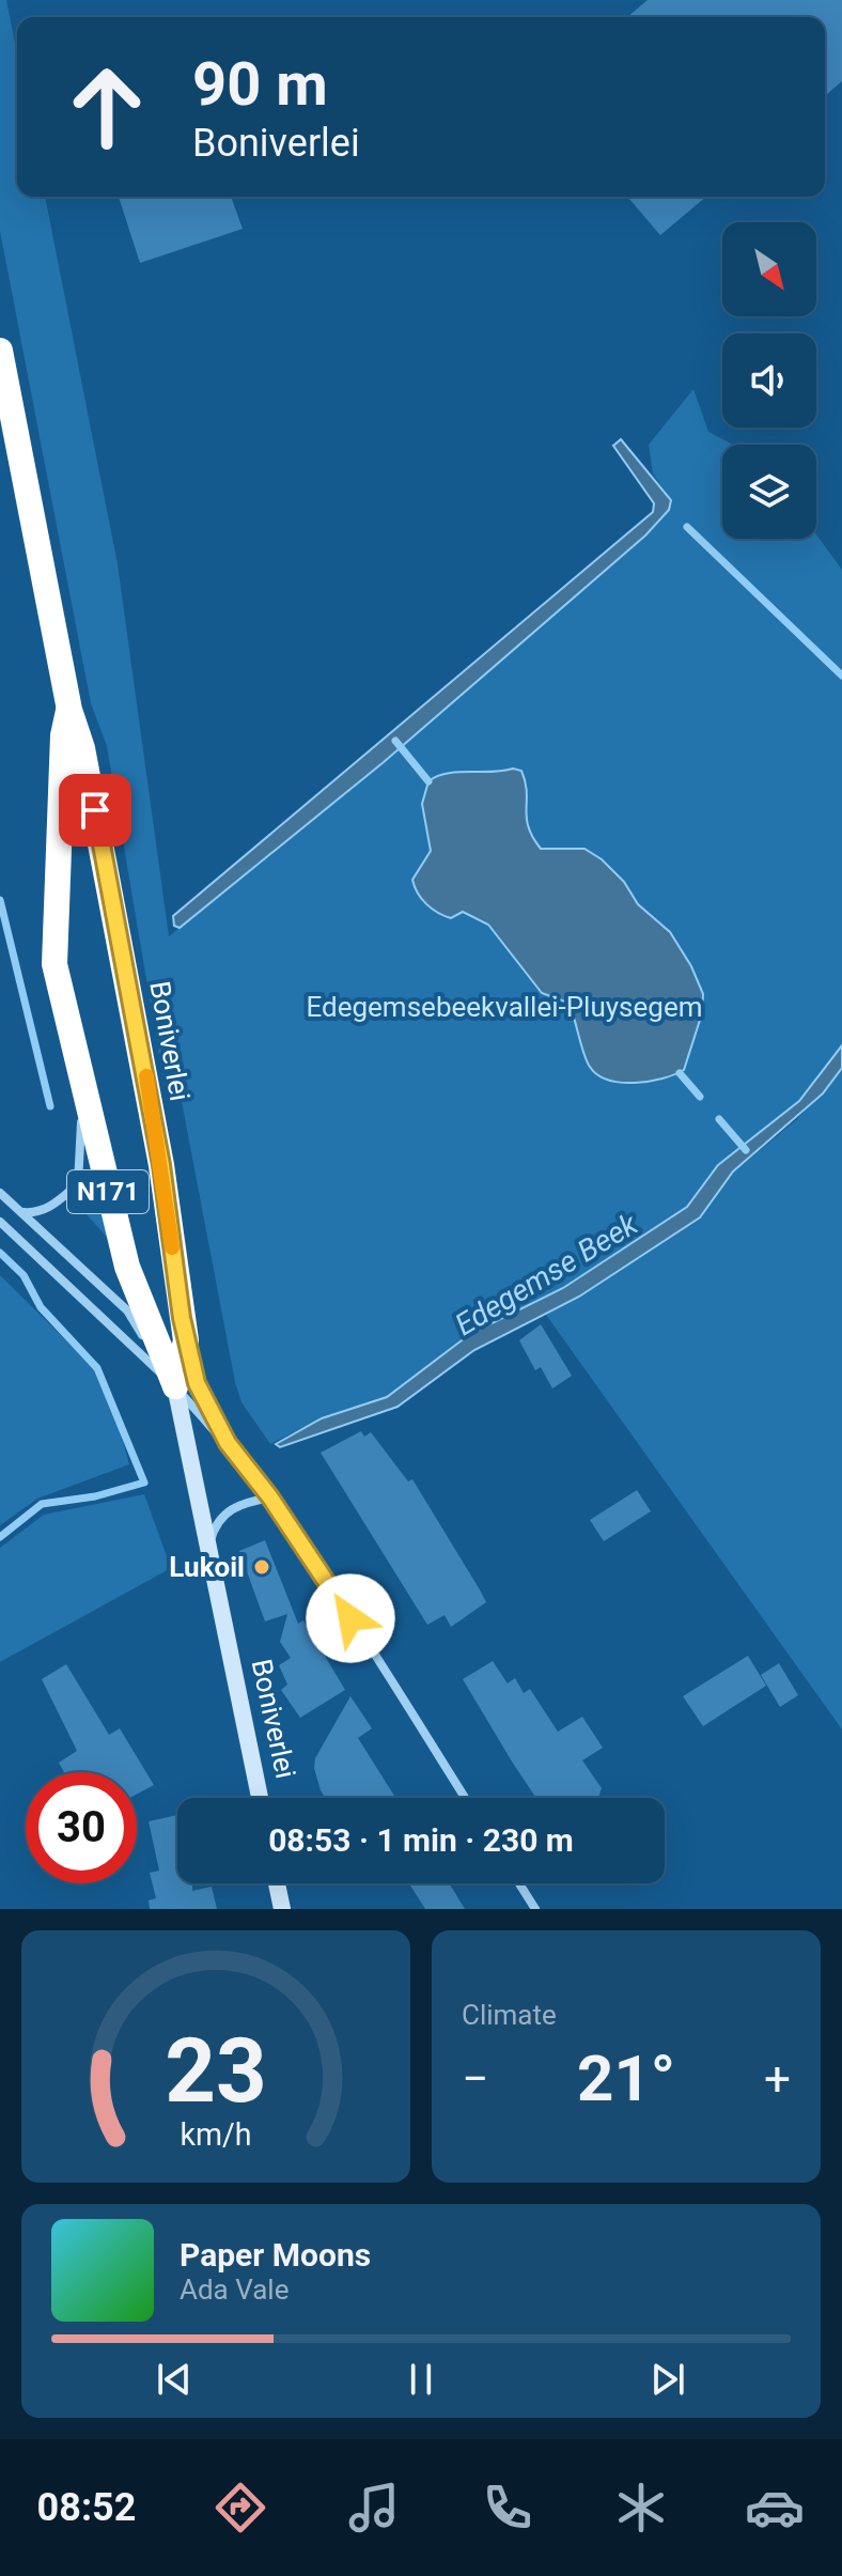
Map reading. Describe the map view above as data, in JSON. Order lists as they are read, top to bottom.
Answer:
{
  "streets": {
    "highway": ["Boniverlei", "N171"]
  },
  "water": ["Edegemse Beek"],
  "parks": ["Edegemsebeekvallei-Pluysegem"],
  "places": ["Lukoil"],
  "north": "bottom right",
  "page": {
    "turn": ["90 m", "Boniverlei"],
    "limit": "30",
    "trip": "08:53 · 1 min · 230 m",
    "tile": "Climate",
    "heat": ["−", "21°", "+"],
    "song": ["Paper Moons", "Ada Vale"],
    "tabs": "08:52",
    "gauge": ["23", "km/h"]
  }
}
